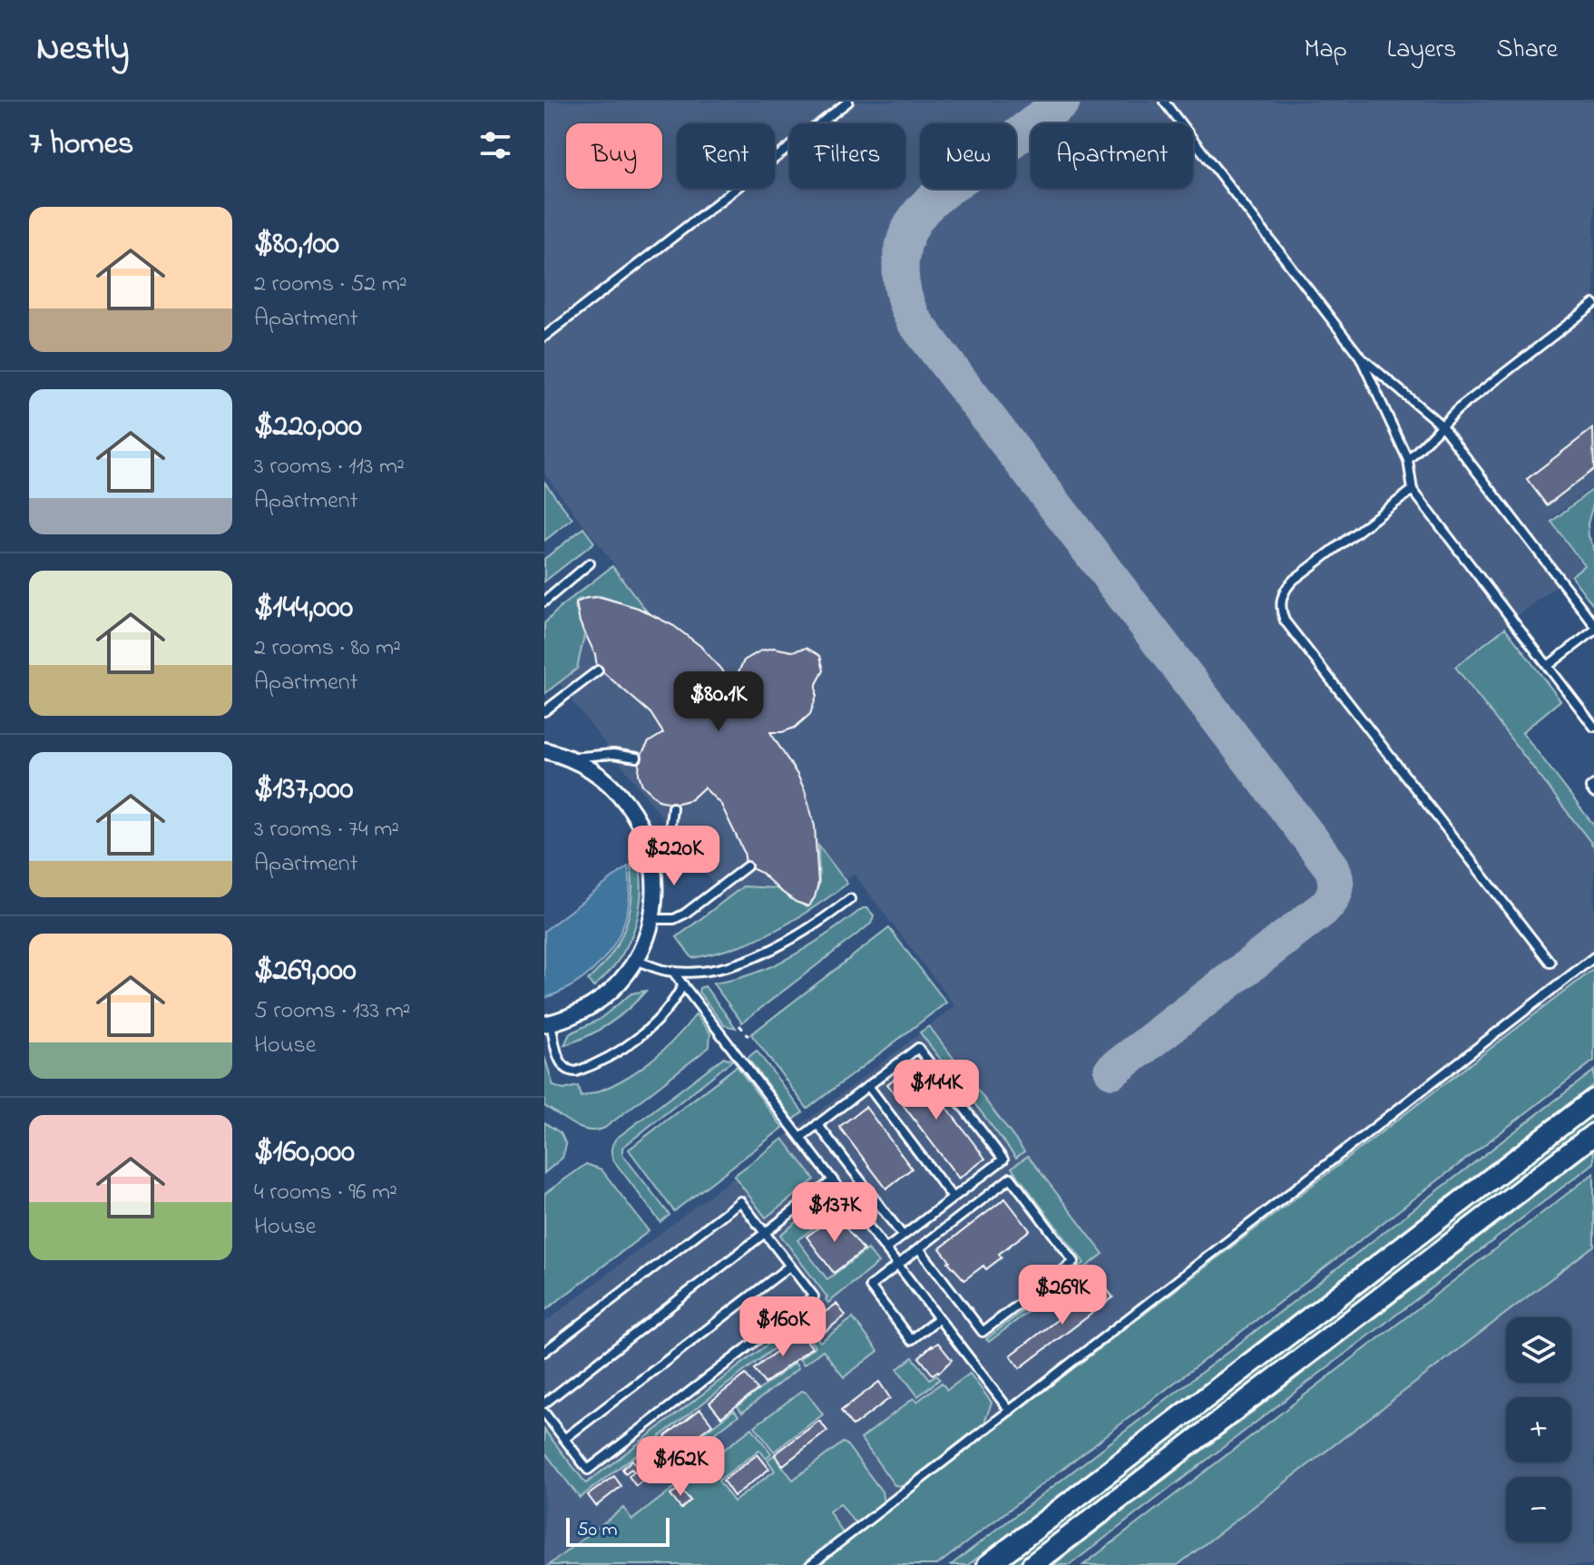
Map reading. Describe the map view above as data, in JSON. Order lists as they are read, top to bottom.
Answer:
{
  "scale_bar": "50 m",
  "page": {
    "header": "Nestly",
    "nav": ["Map", "Layers", "Share"],
    "heading": "7 homes",
    "chip": [
      "Buy",
      "Rent",
      "Filters",
      "New",
      "Apartment"
    ],
    "list": [
      {
        "name": "$80,100",
        "note": "2 rooms · 52 m² · Apartment"
      },
      {
        "name": "$220,000",
        "note": "3 rooms · 113 m² · Apartment"
      },
      {
        "name": "$144,000",
        "note": "2 rooms · 80 m² · Apartment"
      },
      {
        "name": "$137,000",
        "note": "3 rooms · 74 m² · Apartment"
      },
      {
        "name": "$269,000",
        "note": "5 rooms · 133 m² · House"
      },
      {
        "name": "$160,000",
        "note": "4 rooms · 96 m² · House"
      }
    ],
    "price": [
      "$80.1K",
      "$220K",
      "$144K",
      "$137K",
      "$269K",
      "$160K",
      "$162K"
    ],
    "map_buttons": ["+", "−"],
    "scale": "50 m"
  }
}
